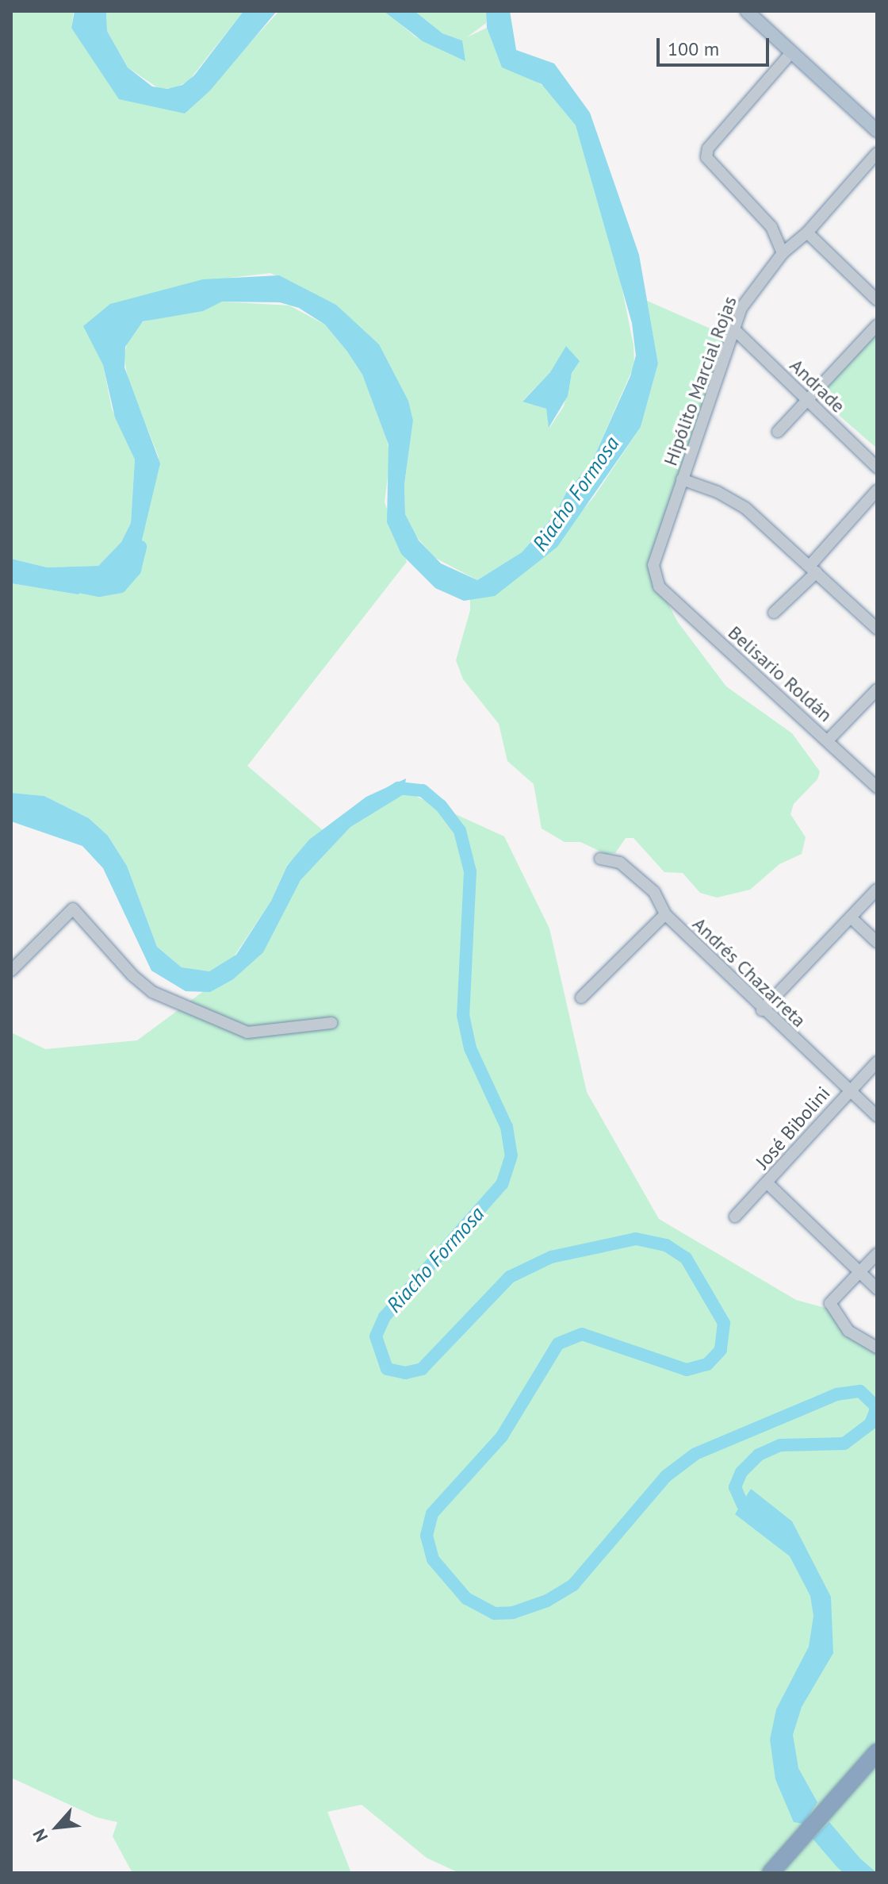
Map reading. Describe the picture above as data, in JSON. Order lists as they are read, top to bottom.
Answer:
{
  "streets": {
    "street": [
      "Hipólito Marcial Rojas",
      "Andrade",
      "Belisario Roldán",
      "Andrés Chazarreta",
      "José Bibolini"
    ]
  },
  "crossings": [
    ["Hipólito Marcial Rojas", "Andrade"],
    ["Hipólito Marcial Rojas", "Belisario Roldán"],
    ["Andrés Chazarreta", "José Bibolini"]
  ],
  "water": ["Riacho Formosa"],
  "scale_bar": "100 m",
  "north": "bottom left"
}
